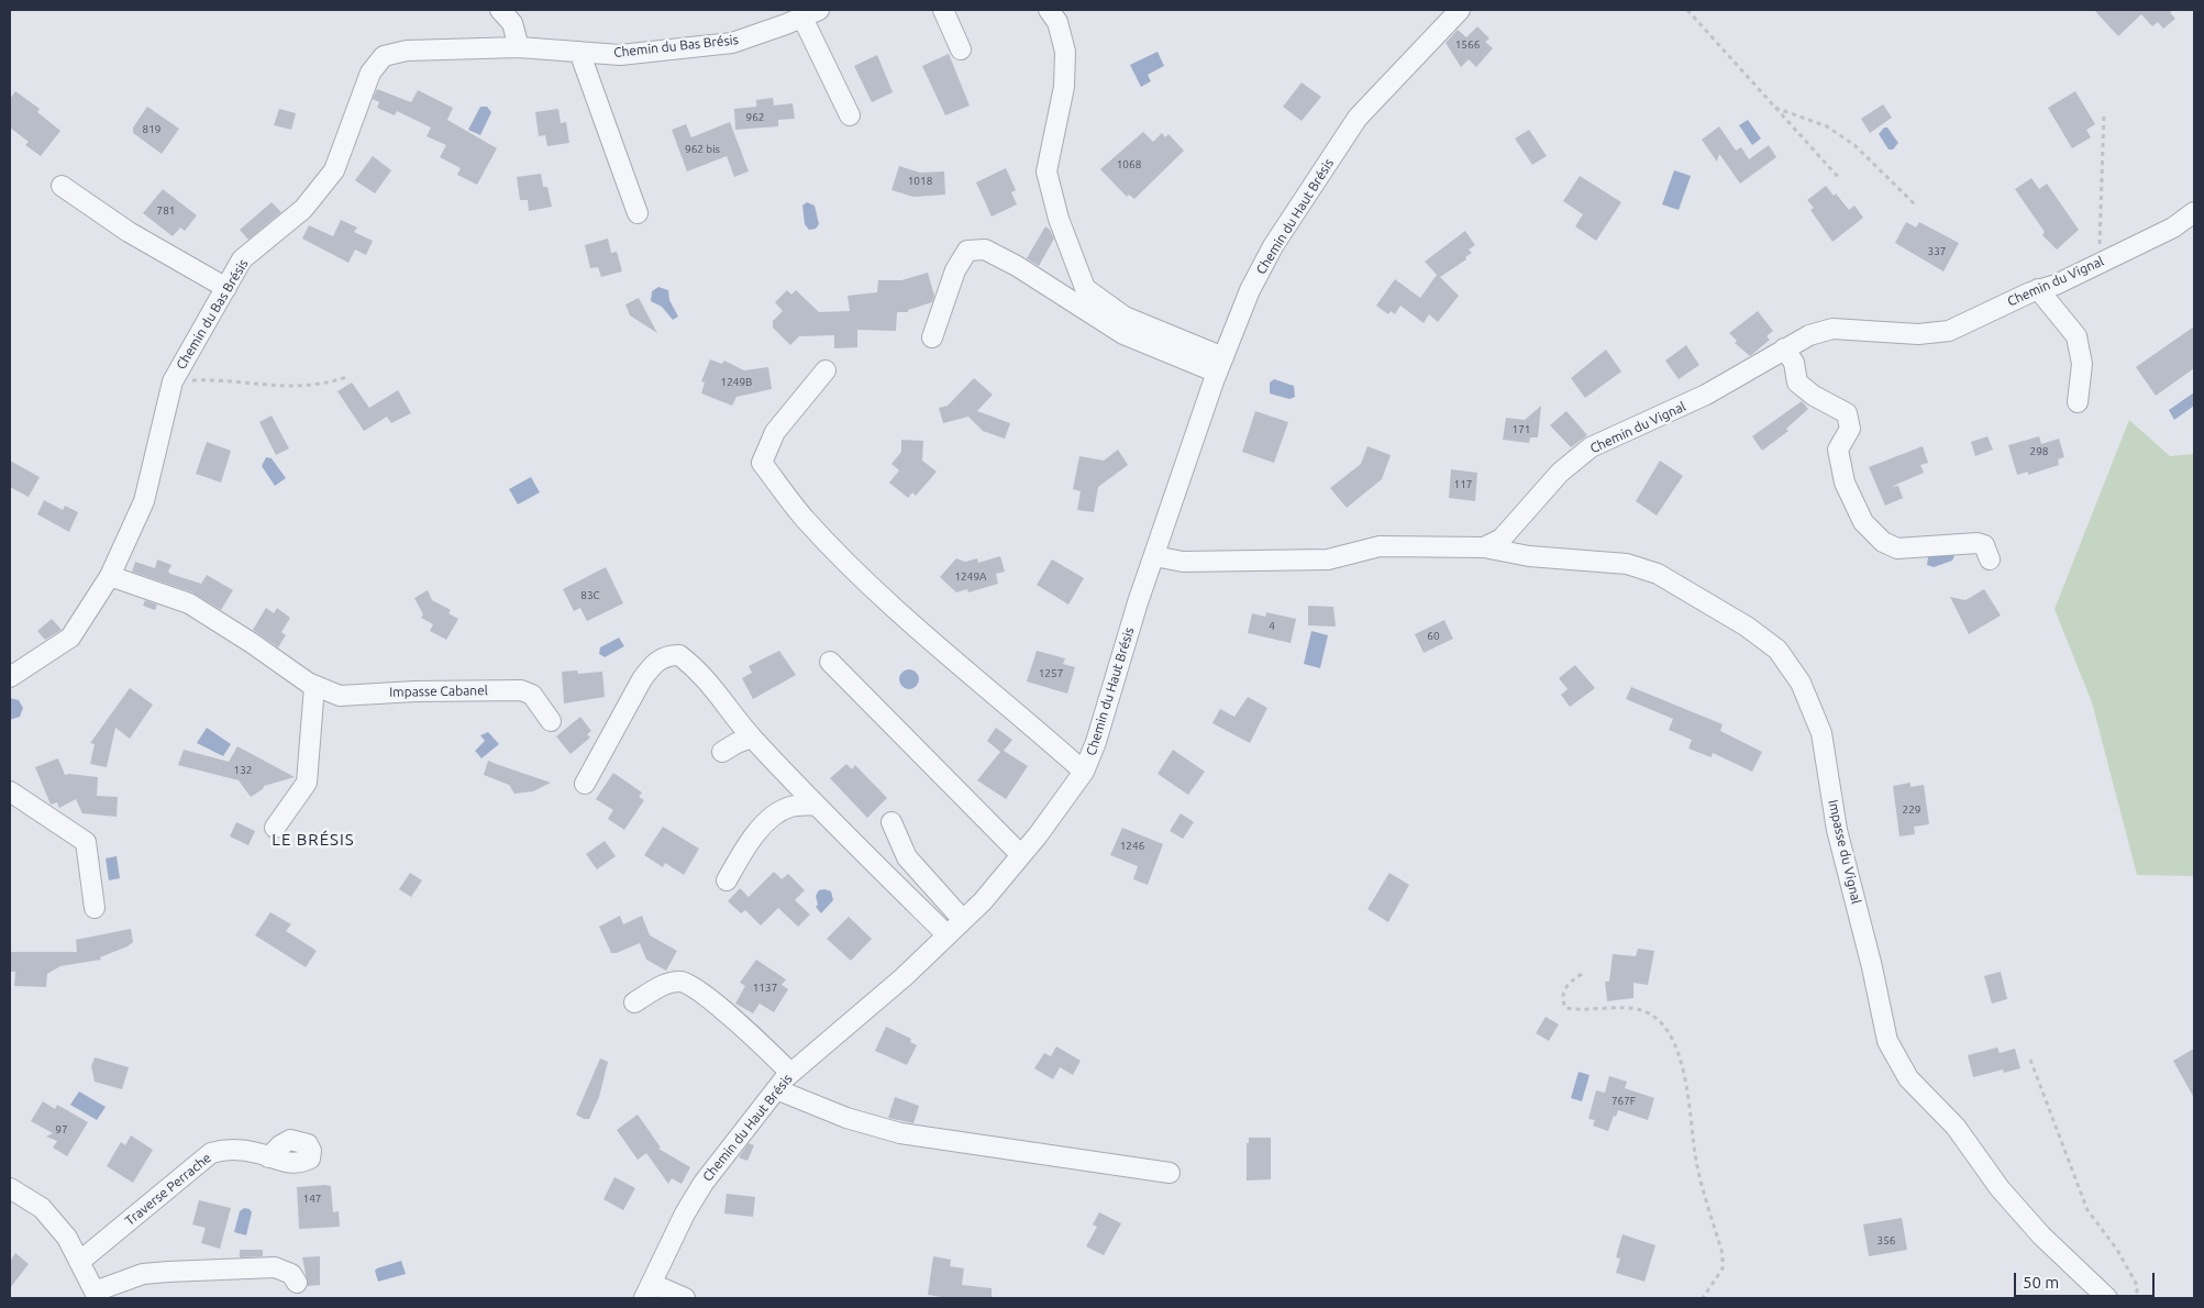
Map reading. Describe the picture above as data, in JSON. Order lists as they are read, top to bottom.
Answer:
{
  "streets": {
    "street": [
      "Chemin du Bas Brésis",
      "Chemin du Haut Brésis",
      "Chemin du Vignal",
      "Impasse Cabanel",
      "Impasse du Vignal",
      "Traverse Perrache"
    ]
  },
  "crossings": [
    ["Chemin du Bas Brésis", "Impasse Cabanel"],
    ["Chemin du Vignal", "Impasse du Vignal"]
  ],
  "districts": ["LE BRÉSIS"],
  "house_numbers": [
    "1566",
    "962",
    "819",
    "962 bis",
    "1068",
    "1018",
    "781",
    "337",
    "1249B",
    "171",
    "298",
    "117",
    "1249A",
    "83C",
    "4",
    "60",
    "1257",
    "132",
    "229",
    "1246",
    "1137",
    "767F",
    "97",
    "147",
    "356"
  ],
  "scale_bar": "50 m"
}
